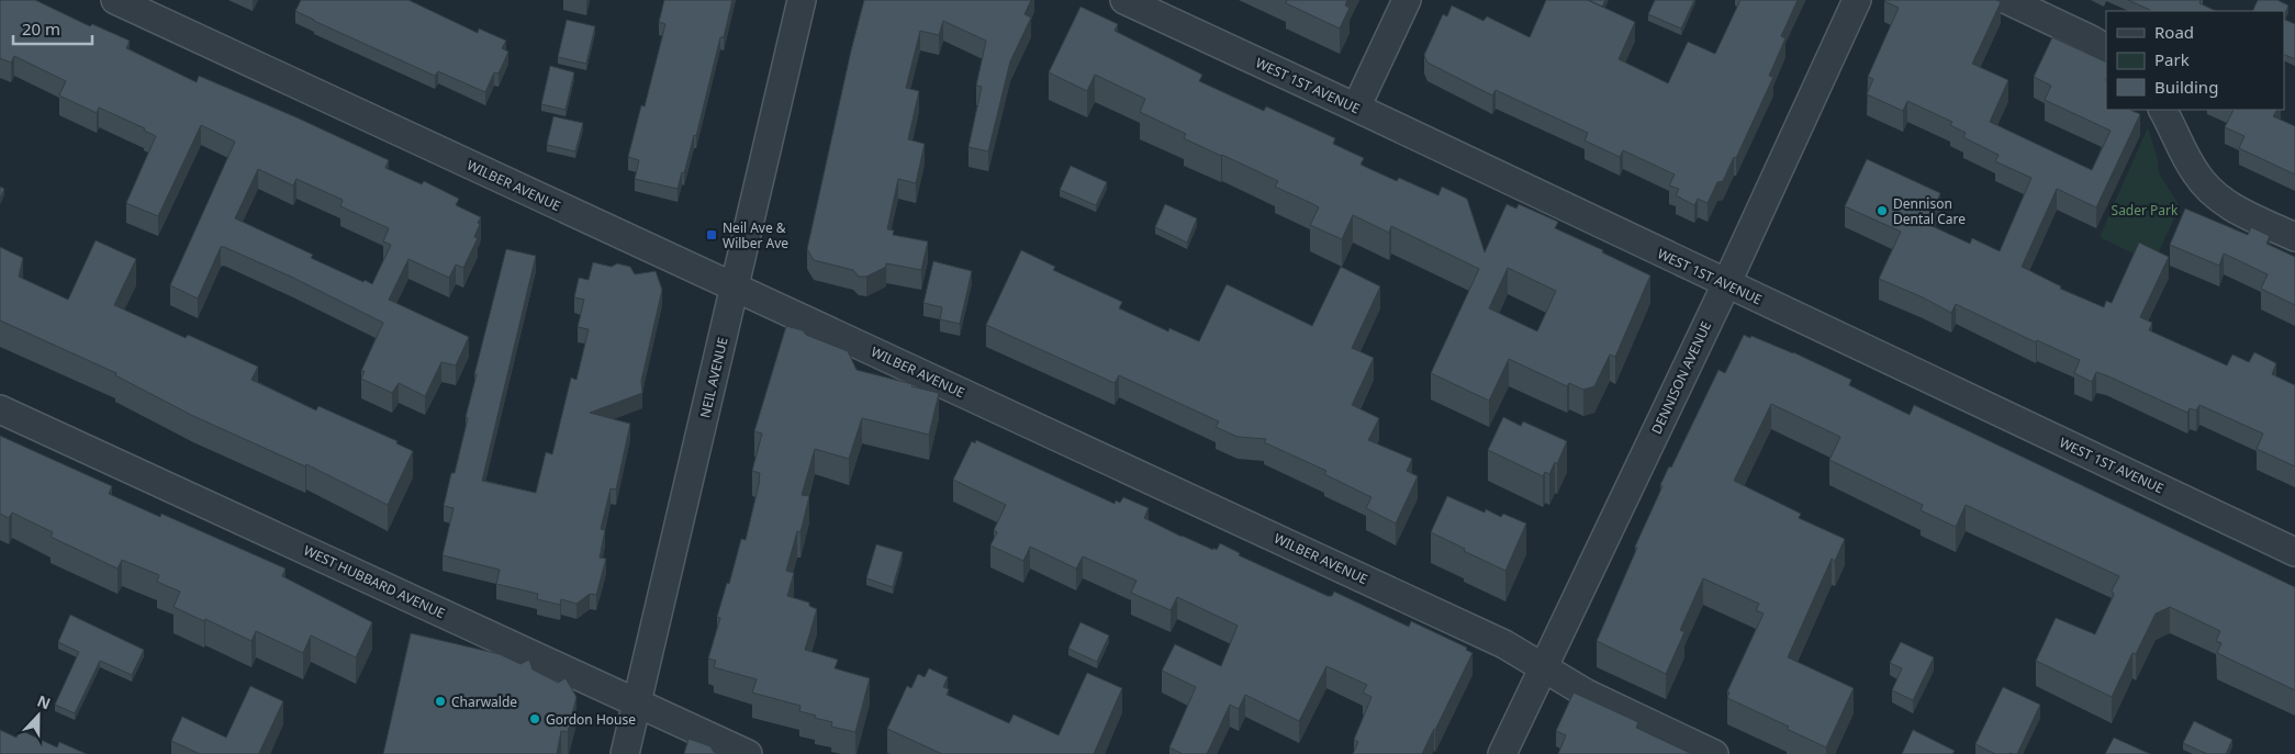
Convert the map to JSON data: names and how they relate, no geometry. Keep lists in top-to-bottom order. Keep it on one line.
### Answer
{"streets":{"street":["WEST 1ST AVENUE","WILBER AVENUE","NEIL AVENUE","DENNISON AVENUE","WEST HUBBARD AVENUE"]},"crossings":[["WEST 1ST AVENUE","DENNISON AVENUE"],["WILBER AVENUE","NEIL AVENUE"],["WILBER AVENUE","DENNISON AVENUE"],["NEIL AVENUE","WEST HUBBARD AVENUE"]],"parks":["Sader Park"],"places":{"other":["Dennison Dental Care","Charwalde","Gordon House"],"transit":["Neil Ave & Wilber Ave"]},"legend":["Road","Park","Building"],"scale_bar":"20 m","north":"top"}
